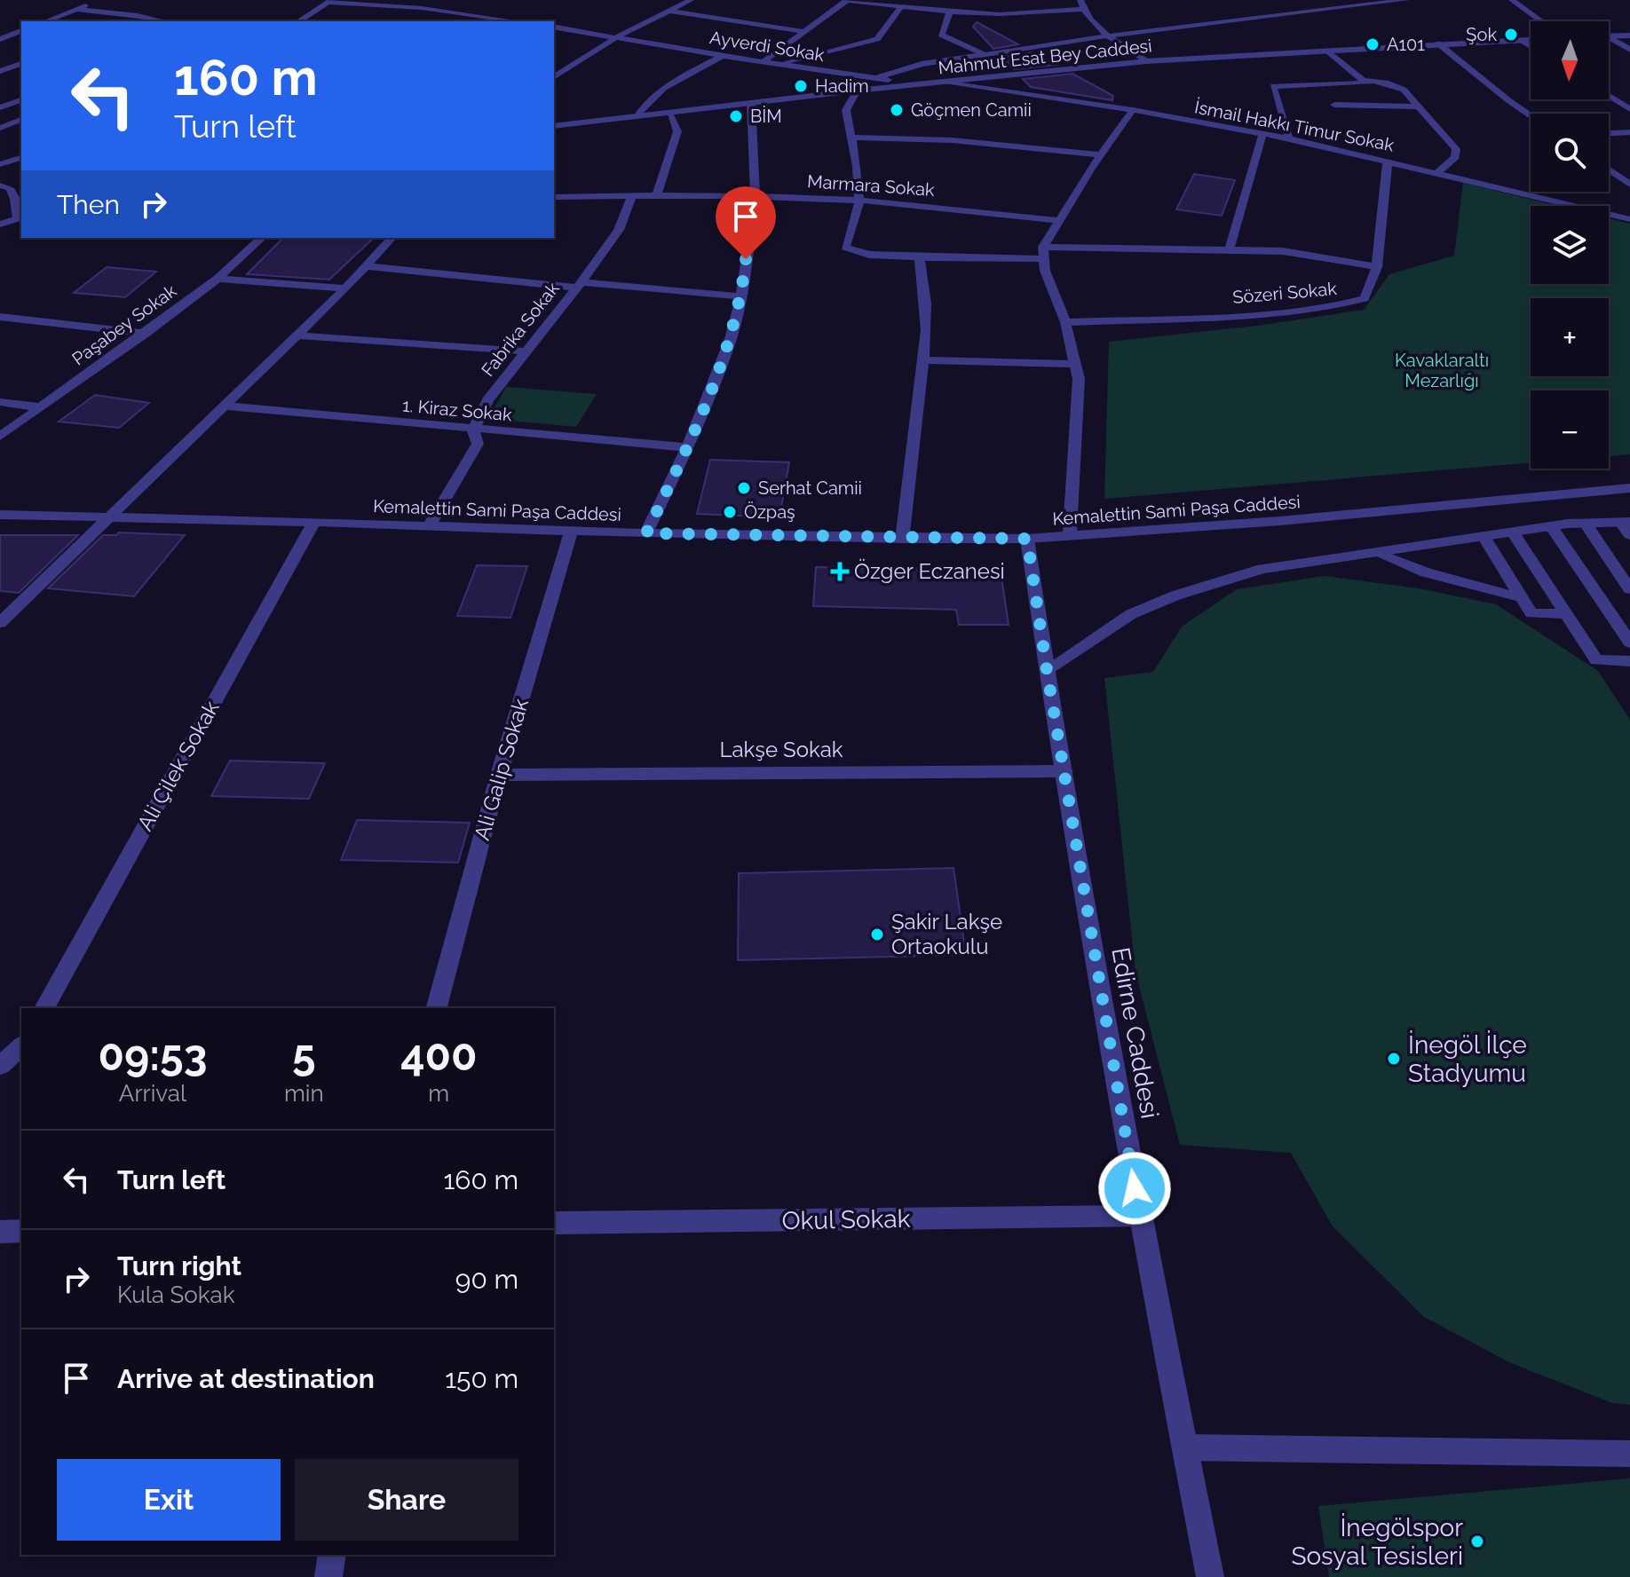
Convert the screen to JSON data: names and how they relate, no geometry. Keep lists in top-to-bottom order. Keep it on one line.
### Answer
{"streets":{"street":["Ayverdi Sokak","Mahmut Esat Bey Caddesi","İsmail Hakkı Timur Sokak","Marmara Sokak","Sözeri Sokak","Paşabey Sokak","Fabrika Sokak","1. Kiraz Sokak","Kemalettin Sami Paşa Caddesi","Lakşe Sokak","Ali Çilek Sokak","Ali Galip Sokak","Edirne Caddesi","Okul Sokak"]},"crossings":[["Ayverdi Sokak","Mahmut Esat Bey Caddesi"],["Mahmut Esat Bey Caddesi","İsmail Hakkı Timur Sokak"],["İsmail Hakkı Timur Sokak","Sözeri Sokak"],["Marmara Sokak","Fabrika Sokak"],["Fabrika Sokak","1. Kiraz Sokak"],["Fabrika Sokak","Kemalettin Sami Paşa Caddesi"],["Kemalettin Sami Paşa Caddesi","Ali Çilek Sokak"],["Kemalettin Sami Paşa Caddesi","Ali Galip Sokak"],["Kemalettin Sami Paşa Caddesi","Edirne Caddesi"],["Lakşe Sokak","Ali Galip Sokak"],["Lakşe Sokak","Edirne Caddesi"],["Edirne Caddesi","Okul Sokak"]],"parks":["Kavaklaraltı Mezarlığı"],"places":{"other":["Şok","A101","Hadim","Göçmen Camii","BİM","Serhat Camii","Özpaş","Şakir Lakşe Ortaokulu","İnegöl İlçe Stadyumu","İnegölspor Sosyal Tesisleri"],"health":["Özger Eczanesi"]},"north":"bottom","page":{"map_buttons":["+","−"],"turn":["160 m","Turn left"],"then":"Then","eta":["09:53","Arrival","5","min","400","m"],"list":[{"name":"Turn left","value":"160 m"},{"name":"Turn right","note":"Kula Sokak","value":"90 m"},{"name":"Arrive at destination","value":"150 m"}],"buttons":["Exit","Share"]}}
